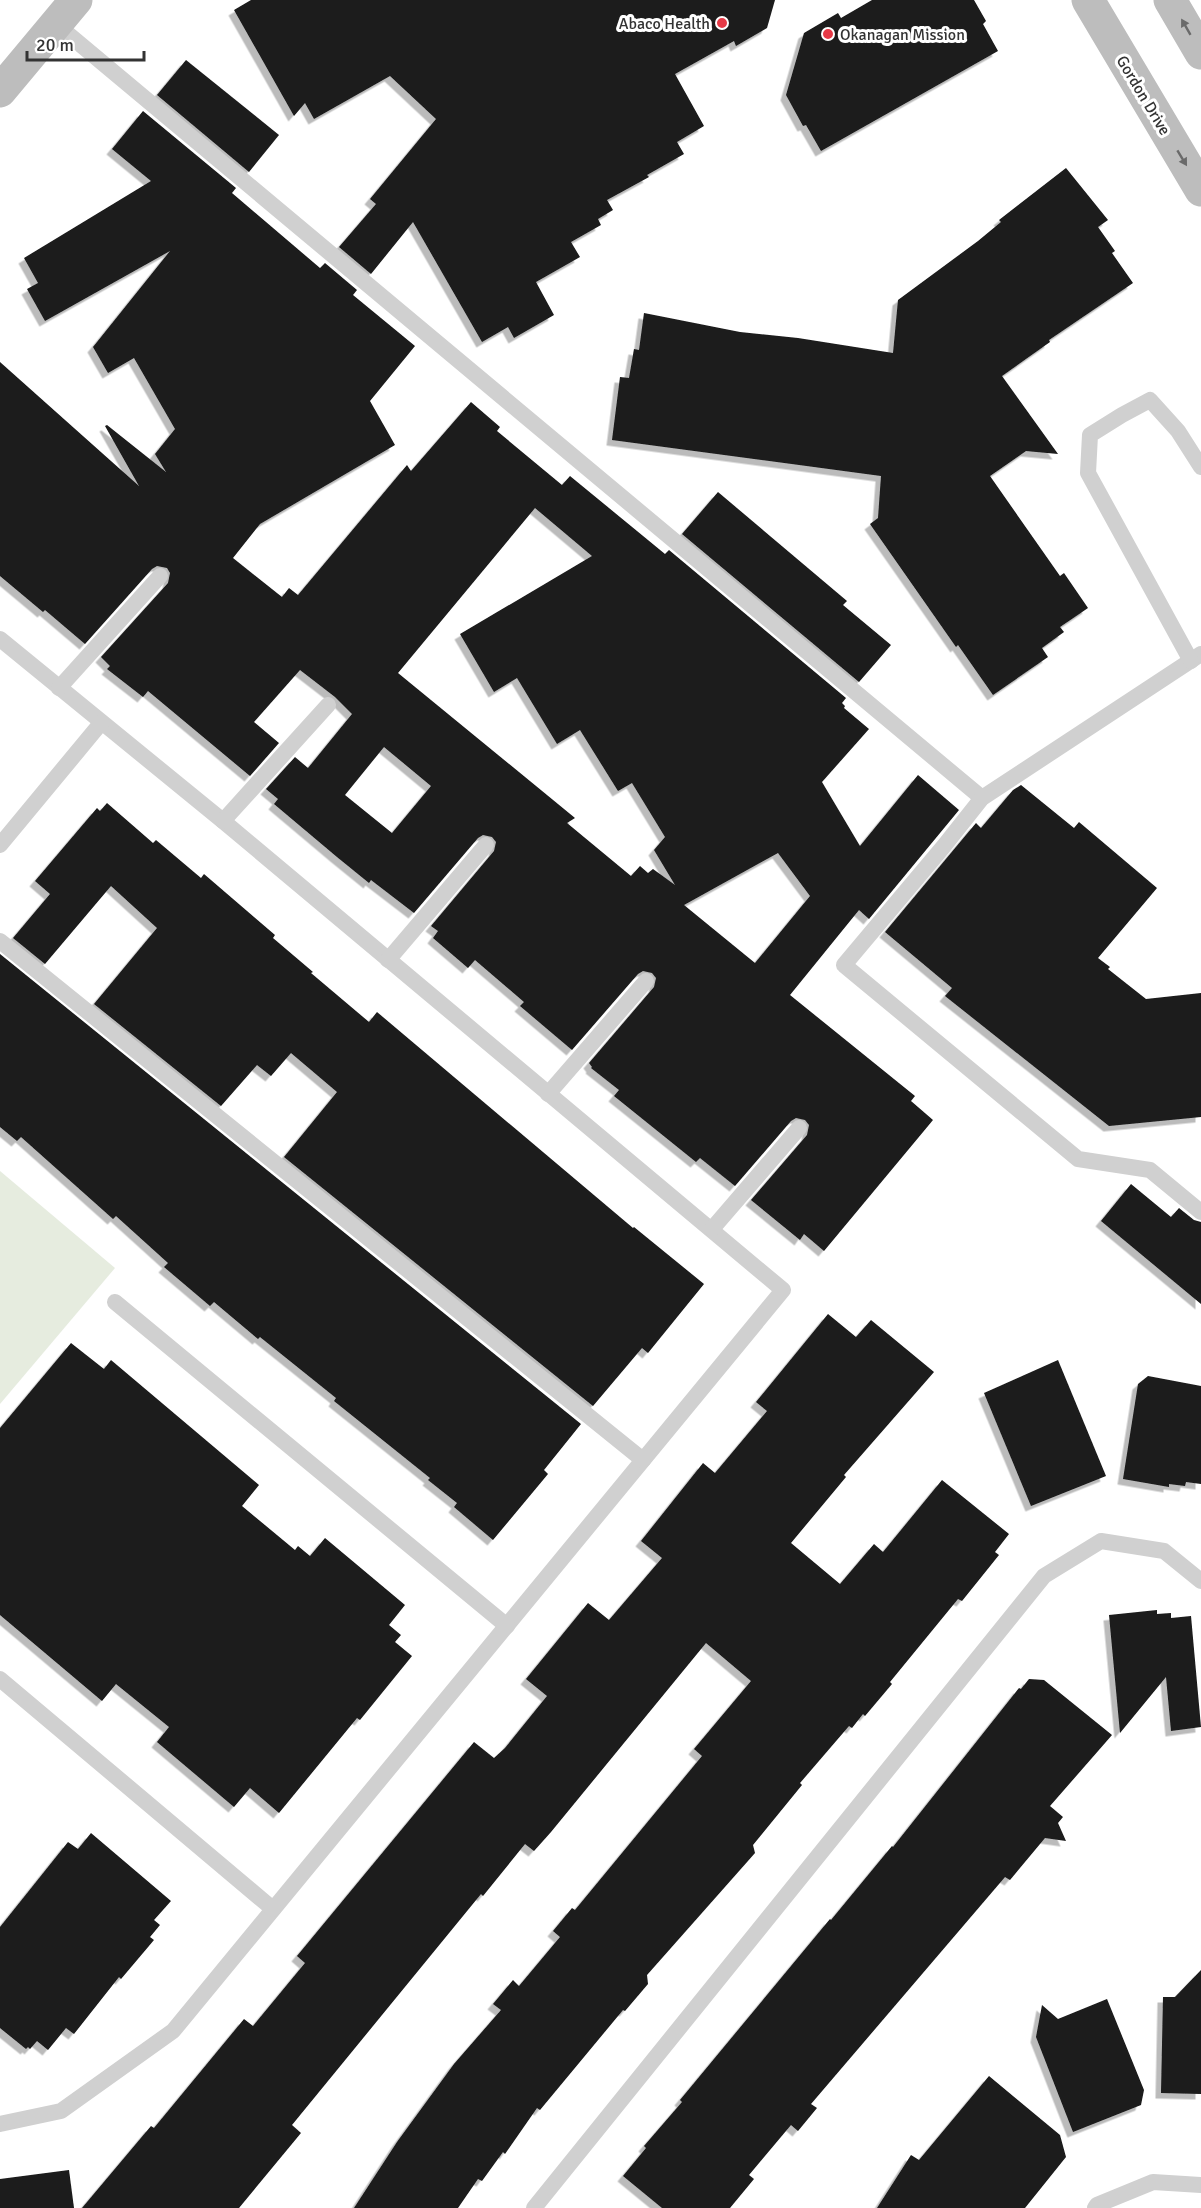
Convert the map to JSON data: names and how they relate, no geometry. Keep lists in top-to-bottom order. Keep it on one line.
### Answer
{"streets":{"main road":["Gordon Drive"]},"one_way":["Gordon Drive"],"places":["Abaco Health","Okanagan Mission"],"scale_bar":"20 m"}
